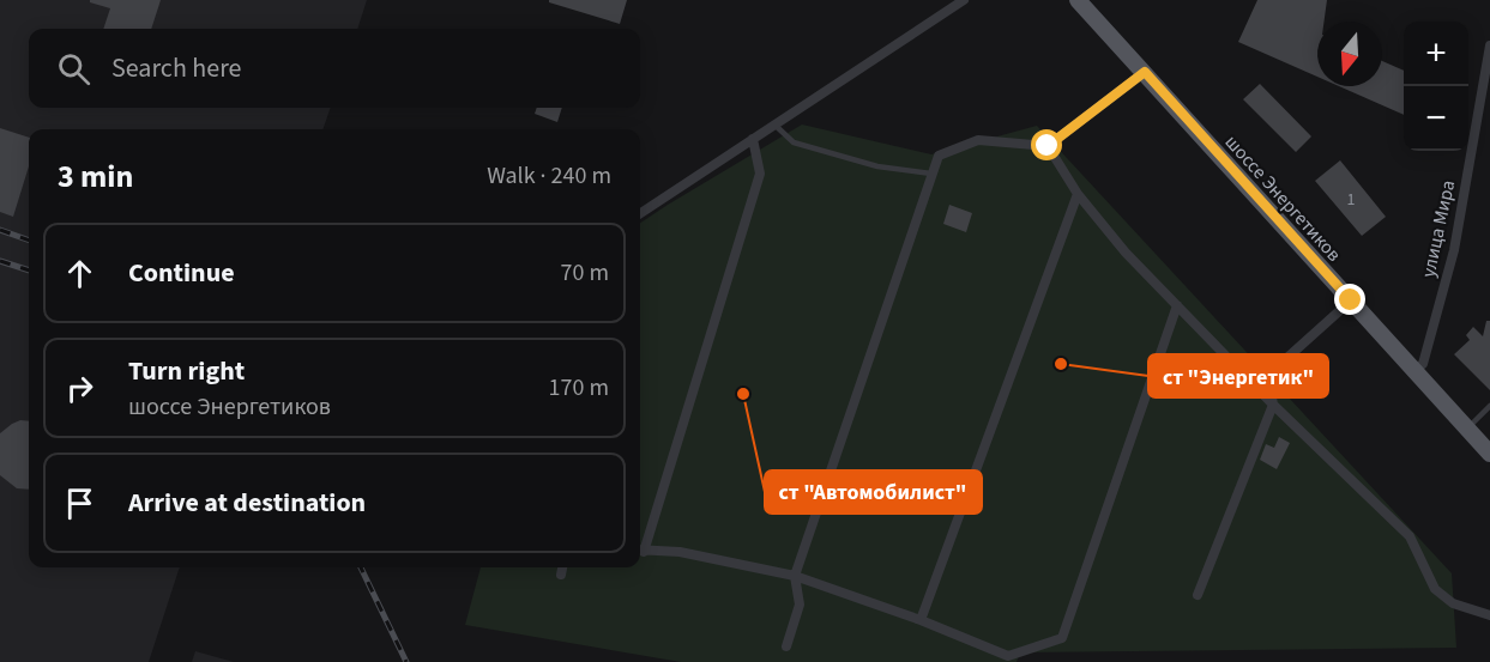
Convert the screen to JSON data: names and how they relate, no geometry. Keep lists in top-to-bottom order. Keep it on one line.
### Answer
{"streets":{"main road":["шоссе Энергетиков"],"street":["улица Мира"]},"crossings":[["шоссе Энергетиков","улица Мира"]],"places":["ст \"Энергетик\"","ст \"Автомобилист\""],"house_numbers":["1"],"north":"bottom","page":{"map_buttons":["+","−"],"search":"Search here","heading":["3 min","Walk · 240 m"],"list":[["Continue","70 m"],["Turn right","шоссе Энергетиков","170 m"],"Arrive at destination"]}}
